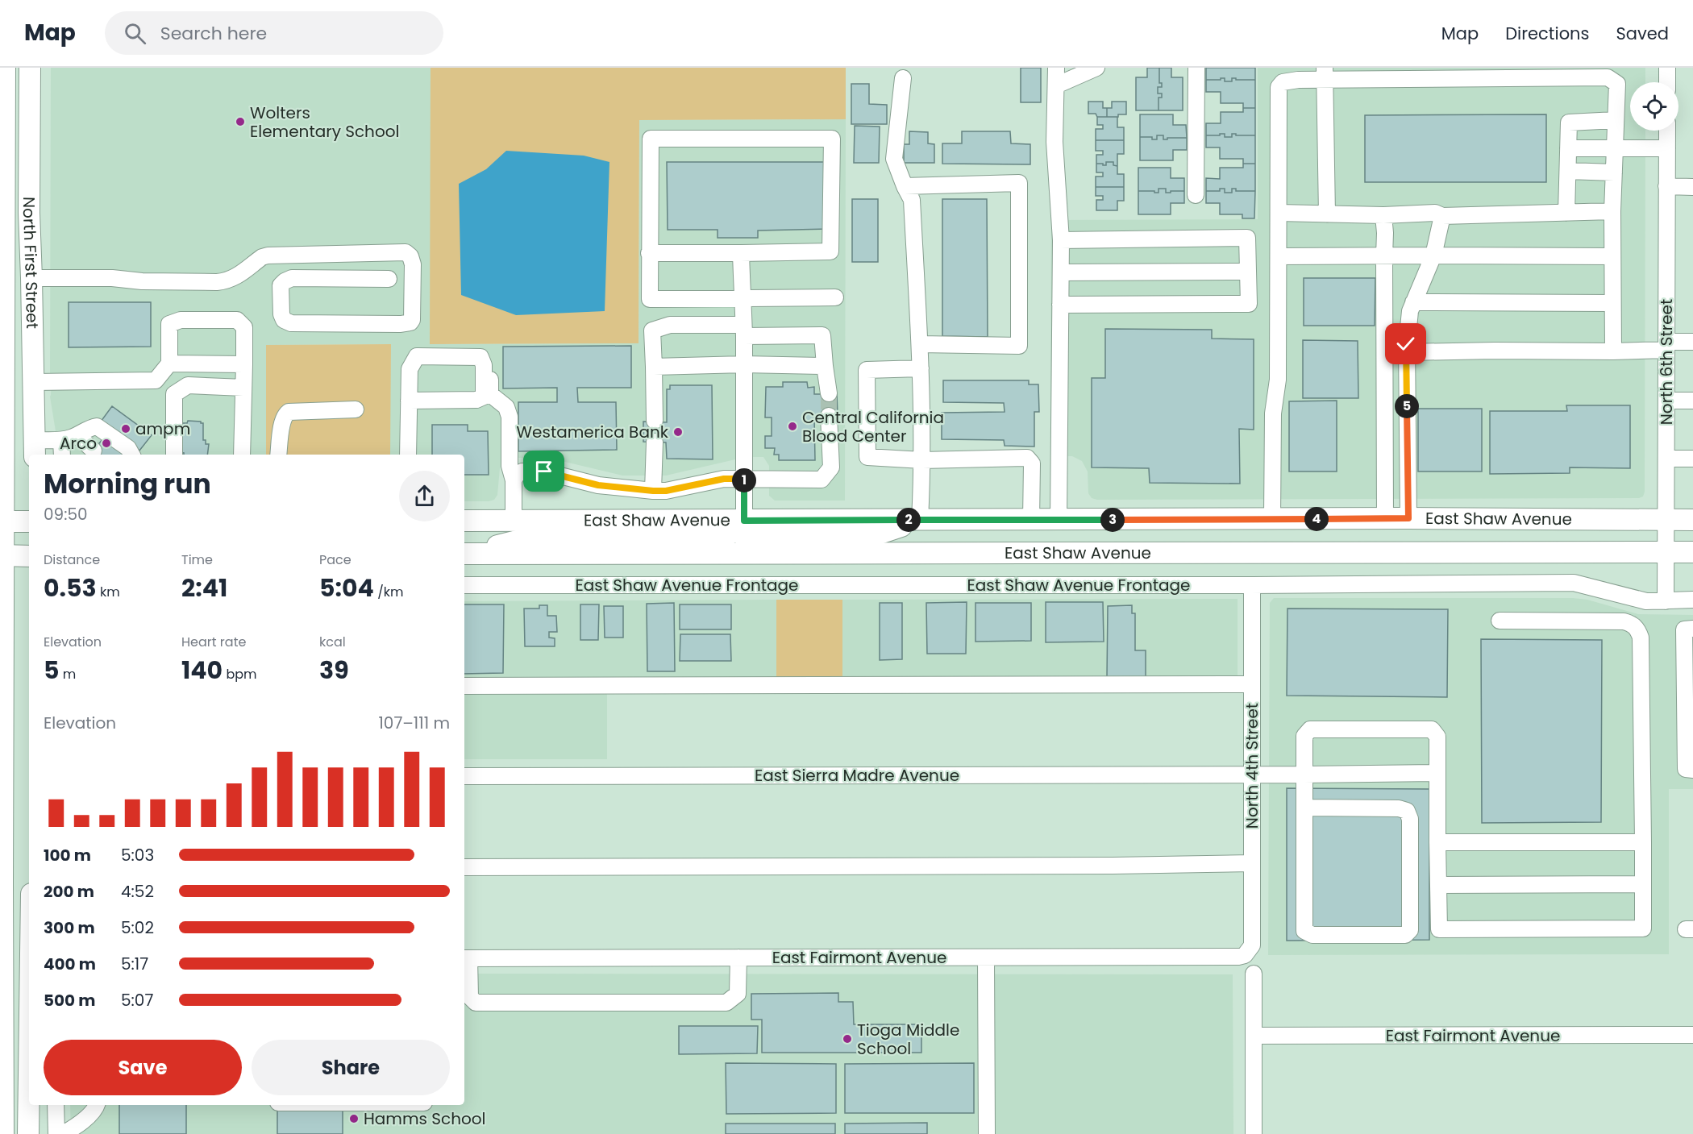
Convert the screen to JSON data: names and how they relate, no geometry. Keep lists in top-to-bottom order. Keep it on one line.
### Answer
{"streets":{"main road":["North First Street","East Shaw Avenue"],"street":["North 6th Street","East Shaw Avenue Frontage","North 4th Street","East Sierra Madre Avenue","East Fairmont Avenue"]},"crossings":[["North 6th Street","East Shaw Avenue"],["North 6th Street","East Shaw Avenue Frontage"],["East Shaw Avenue Frontage","North 4th Street"],["North 4th Street","East Sierra Madre Avenue"],["North 4th Street","East Fairmont Avenue"]],"places":["Wolters Elementary School","Central California Blood Center","ampm","Westamerica Bank","Arco","Tioga Middle School","Hamms School"],"page":{"header":"Map","search":"Search here","nav":["Map","Directions","Saved"],"pins":["5","1","4","2","3"],"heading":["Morning run","09:50"],"stats":[["Distance","0.53 km"],["Time","2:41"],["Pace","5:04 /km"],["Elevation","5 m"],["Heart rate","140 bpm"],["kcal","39"]],"chart":["Elevation","107–111 m"],"list":[{"name":"100 m","note":"5:03"},{"name":"200 m","note":"4:52"},{"name":"300 m","note":"5:02"},{"name":"400 m","note":"5:17"},{"name":"500 m","note":"5:07"}],"buttons":["Save","Share"]}}
